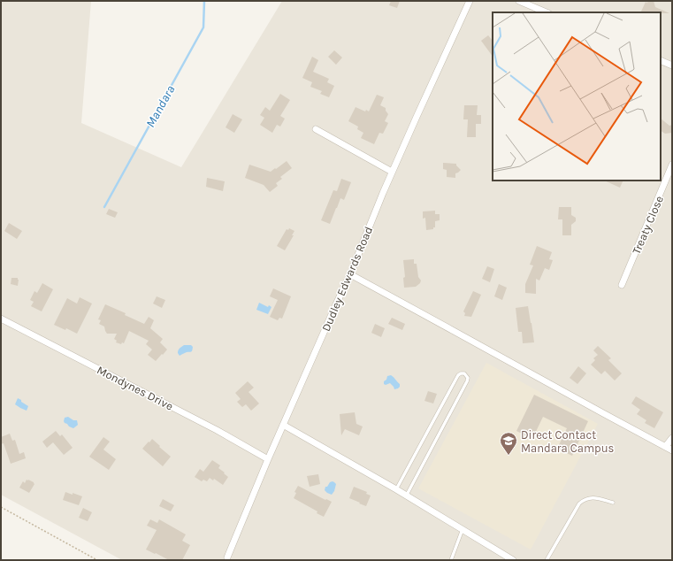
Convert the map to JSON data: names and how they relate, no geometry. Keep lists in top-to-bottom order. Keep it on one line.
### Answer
{"streets":{"street":["Treaty Close","Dudley Edwards Road","Mondynes Drive"]},"crossings":[["Dudley Edwards Road","Mondynes Drive"]],"water":["Mandara"],"places":{"school or university":["Direct Contact Mandara Campus"]}}
